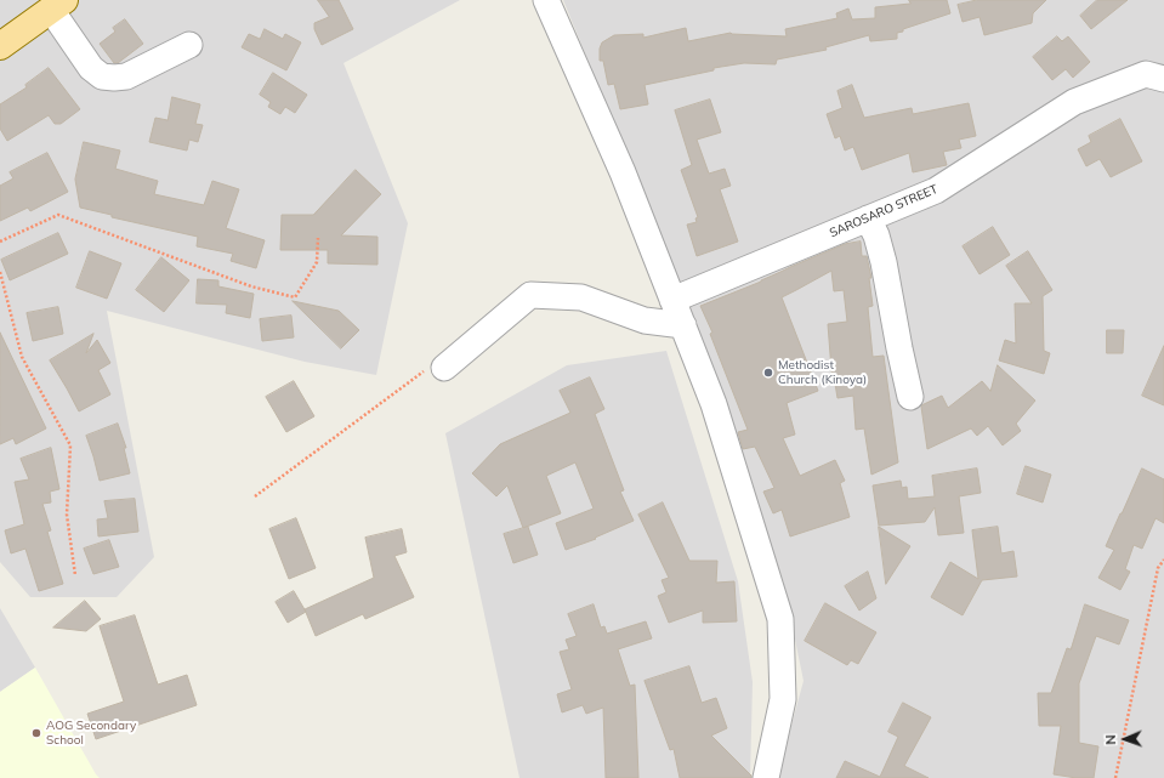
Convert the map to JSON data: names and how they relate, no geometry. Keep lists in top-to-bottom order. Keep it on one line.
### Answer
{"streets":{"street":["SAROSARO STREET"]},"places":["Methodist Church (Kinoya)","AOG Secondary School"],"north":"left"}
